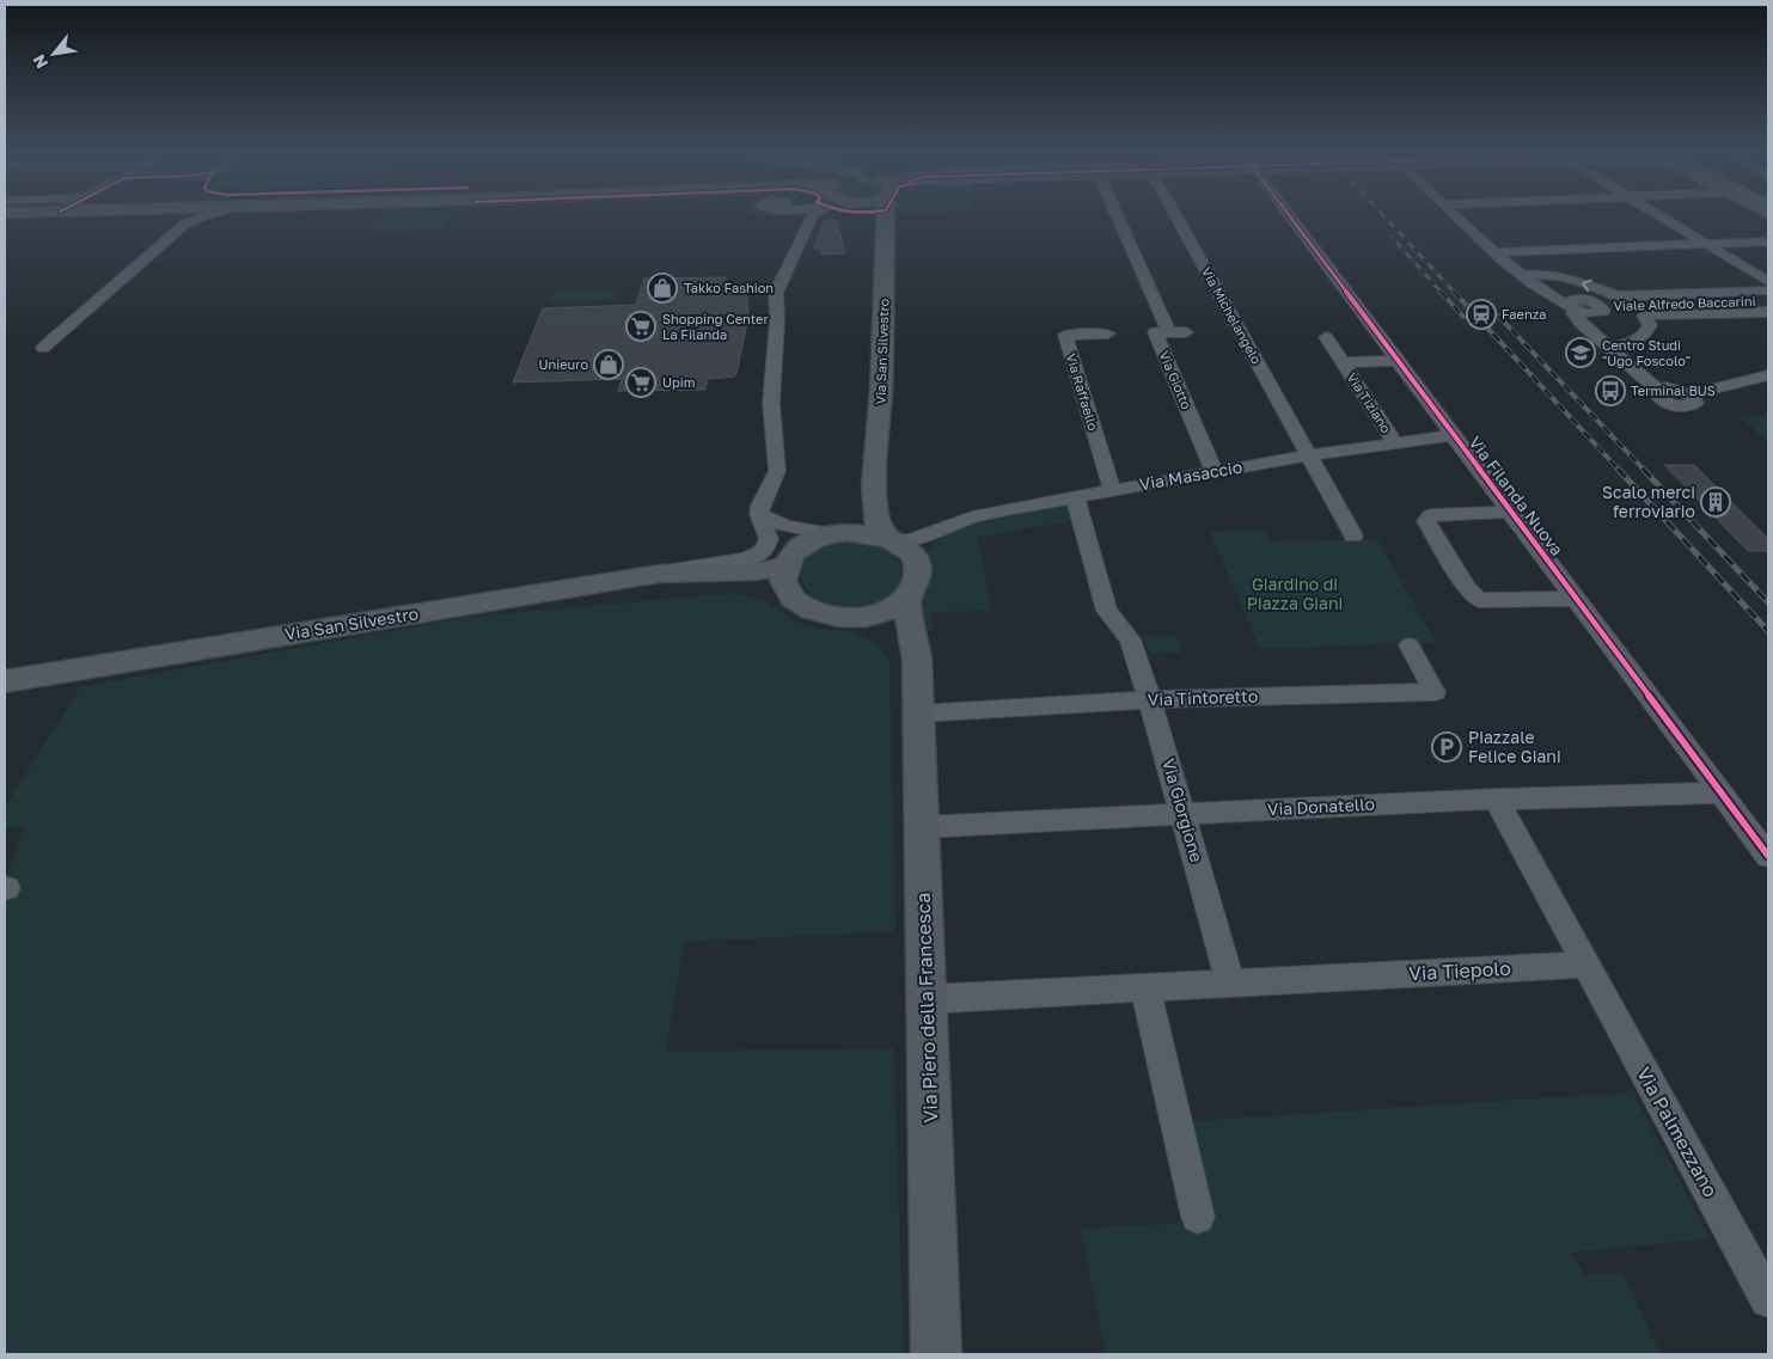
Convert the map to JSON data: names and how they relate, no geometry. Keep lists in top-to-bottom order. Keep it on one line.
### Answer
{"streets":{"main road":["Via San Silvestro","Via Piero della Francesca"],"street":["Viale Alfredo Baccarini","Via Michelangelo","Via Giotto","Via Raffaello","Via Tiziano","Via Masaccio","Via Filanda Nuova","Via Tintoretto","Via Donatello","Via Giorgione","Via Tiepolo","Via Palmezzano"]},"crossings":[["Via Michelangelo","Via Masaccio"],["Via San Silvestro","Via Masaccio"],["Via San Silvestro","Via Piero della Francesca"],["Via Giotto","Via Masaccio"],["Via Raffaello","Via Masaccio"],["Via Tiziano","Via Masaccio"],["Via Tiziano","Via Filanda Nuova"],["Via Masaccio","Via Filanda Nuova"],["Via Masaccio","Via Giorgione"],["Via Masaccio","Via Piero della Francesca"],["Via Filanda Nuova","Via Donatello"],["Via Tintoretto","Via Giorgione"],["Via Tintoretto","Via Piero della Francesca"],["Via Donatello","Via Giorgione"],["Via Donatello","Via Piero della Francesca"],["Via Giorgione","Via Tiepolo"],["Via Tiepolo","Via Piero della Francesca"],["Via Tiepolo","Via Palmezzano"]],"parks":["Giardino di Piazza Giani"],"places":{"shop":["Takko Fashion","Unieuro"],"station":["Faenza"],"supermarket":["Shopping Center La Filanda","Upim"],"school or university":["Centro Studi \"Ugo Foscolo\""],"bus stop":["Terminal BUS"],"building":["Scalo merci ferroviario"],"parking":["Piazzale Felice Giani"]},"north":"bottom left"}
